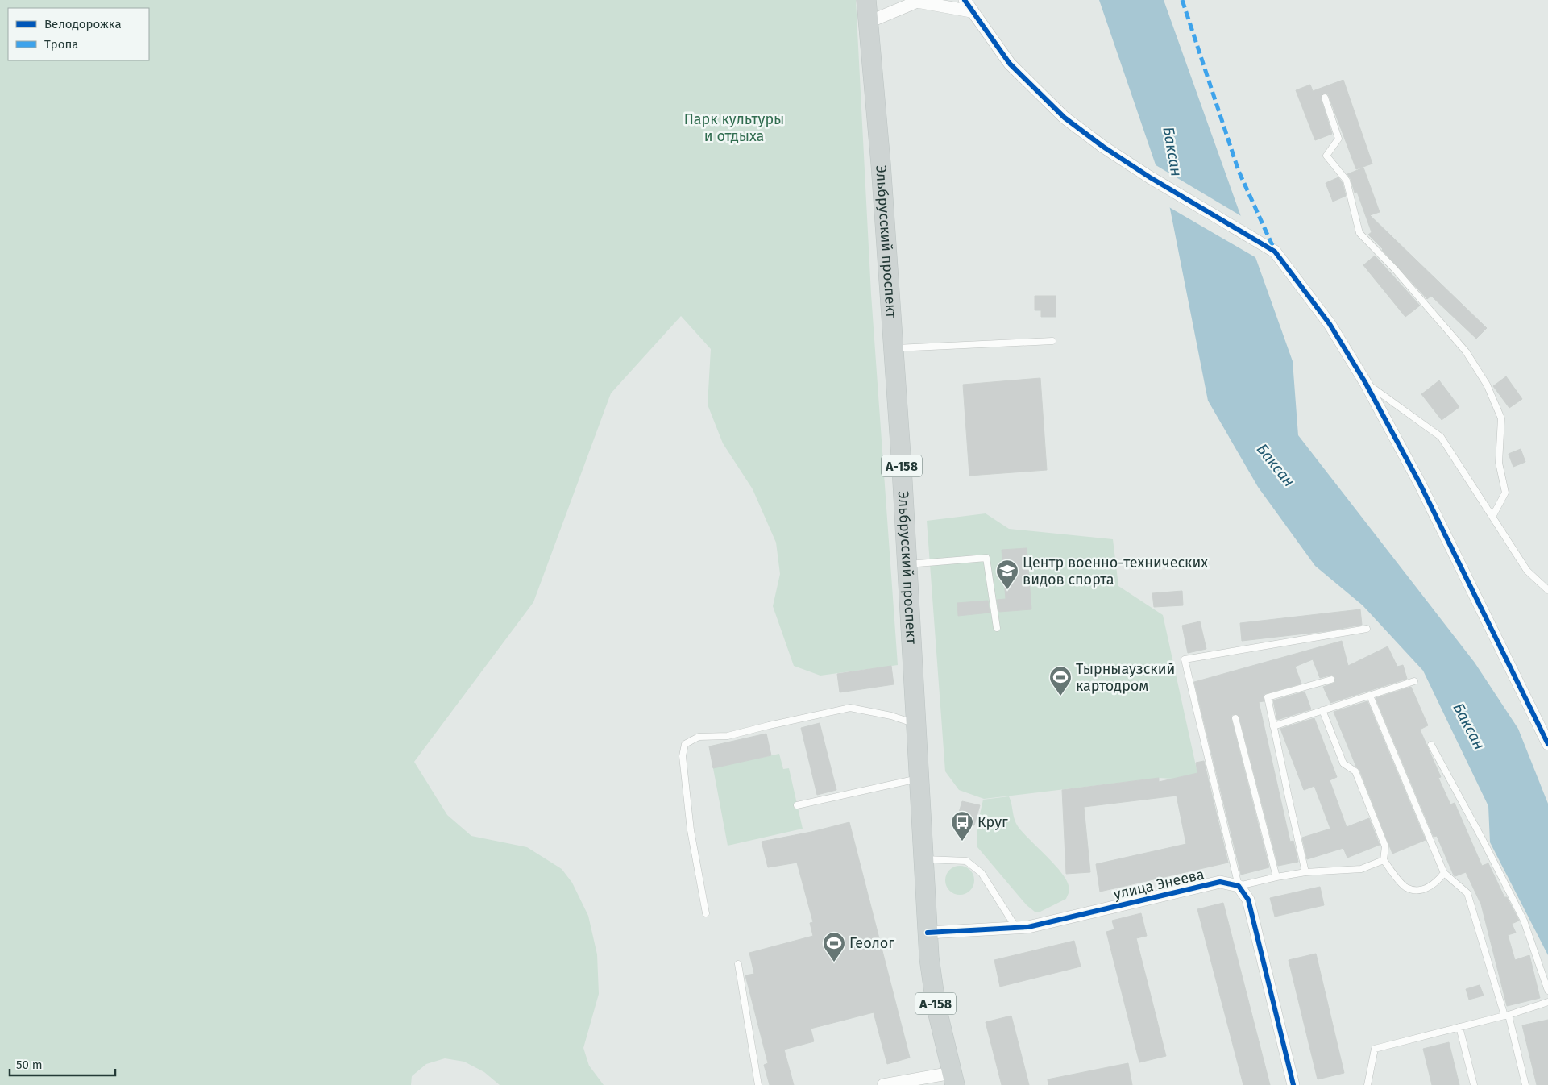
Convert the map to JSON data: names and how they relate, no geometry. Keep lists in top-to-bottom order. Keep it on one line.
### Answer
{"streets":{"main road":["Эльбрусский проспект","А-158"],"street":["улица Энеева"]},"crossings":[["Эльбрусский проспект","улица Энеева"]],"water":["Баксан"],"parks":["Парк культуры и отдыха"],"places":{"school or university":["Центр военно-технических видов спорта"],"sports":["Тырныаузский картодром","Геолог"],"bus stop":["Круг"]},"legend":["Велодорожка","Тропа"],"scale_bar":"50 m"}
